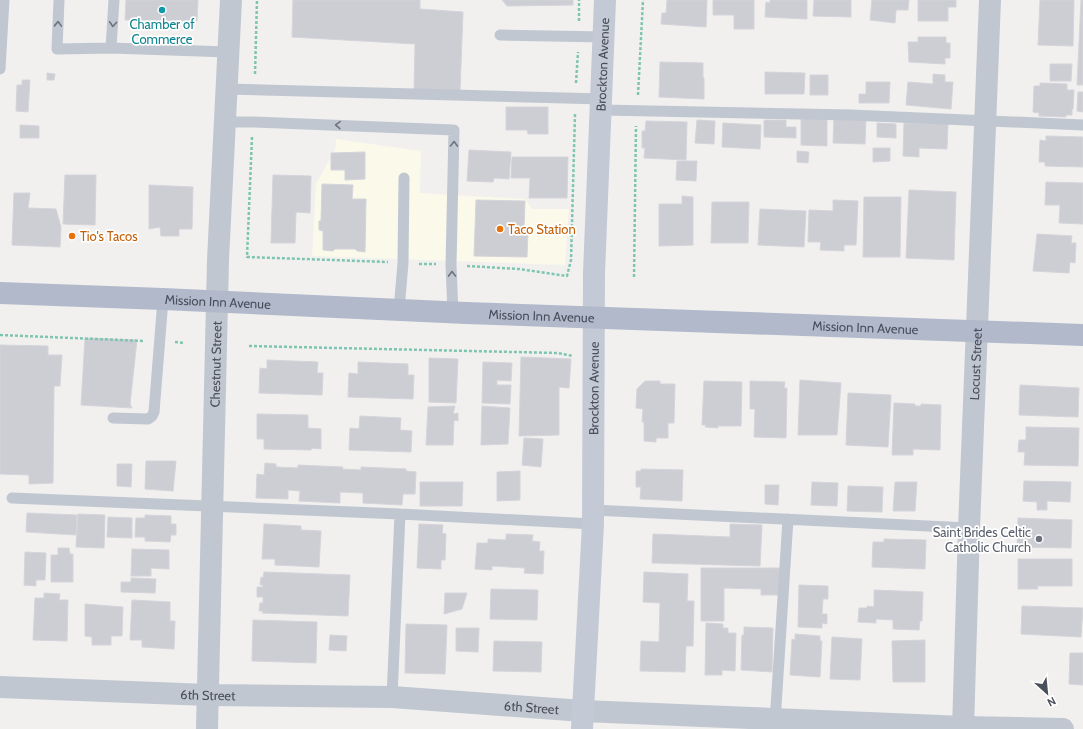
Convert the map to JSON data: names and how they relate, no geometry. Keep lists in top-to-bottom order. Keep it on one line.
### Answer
{"streets":{"main road":["Mission Inn Avenue"],"street":["Brockton Avenue","Chestnut Street","Locust Street","6th Street"]},"crossings":[["Brockton Avenue","Mission Inn Avenue"],["Brockton Avenue","6th Street"],["Mission Inn Avenue","Chestnut Street"],["Mission Inn Avenue","Locust Street"],["Chestnut Street","6th Street"],["Locust Street","6th Street"]],"places":["Chamber of Commerce","Taco Station","Tio's Tacos","Saint Brides Celtic Catholic Church"],"north":"bottom right"}
